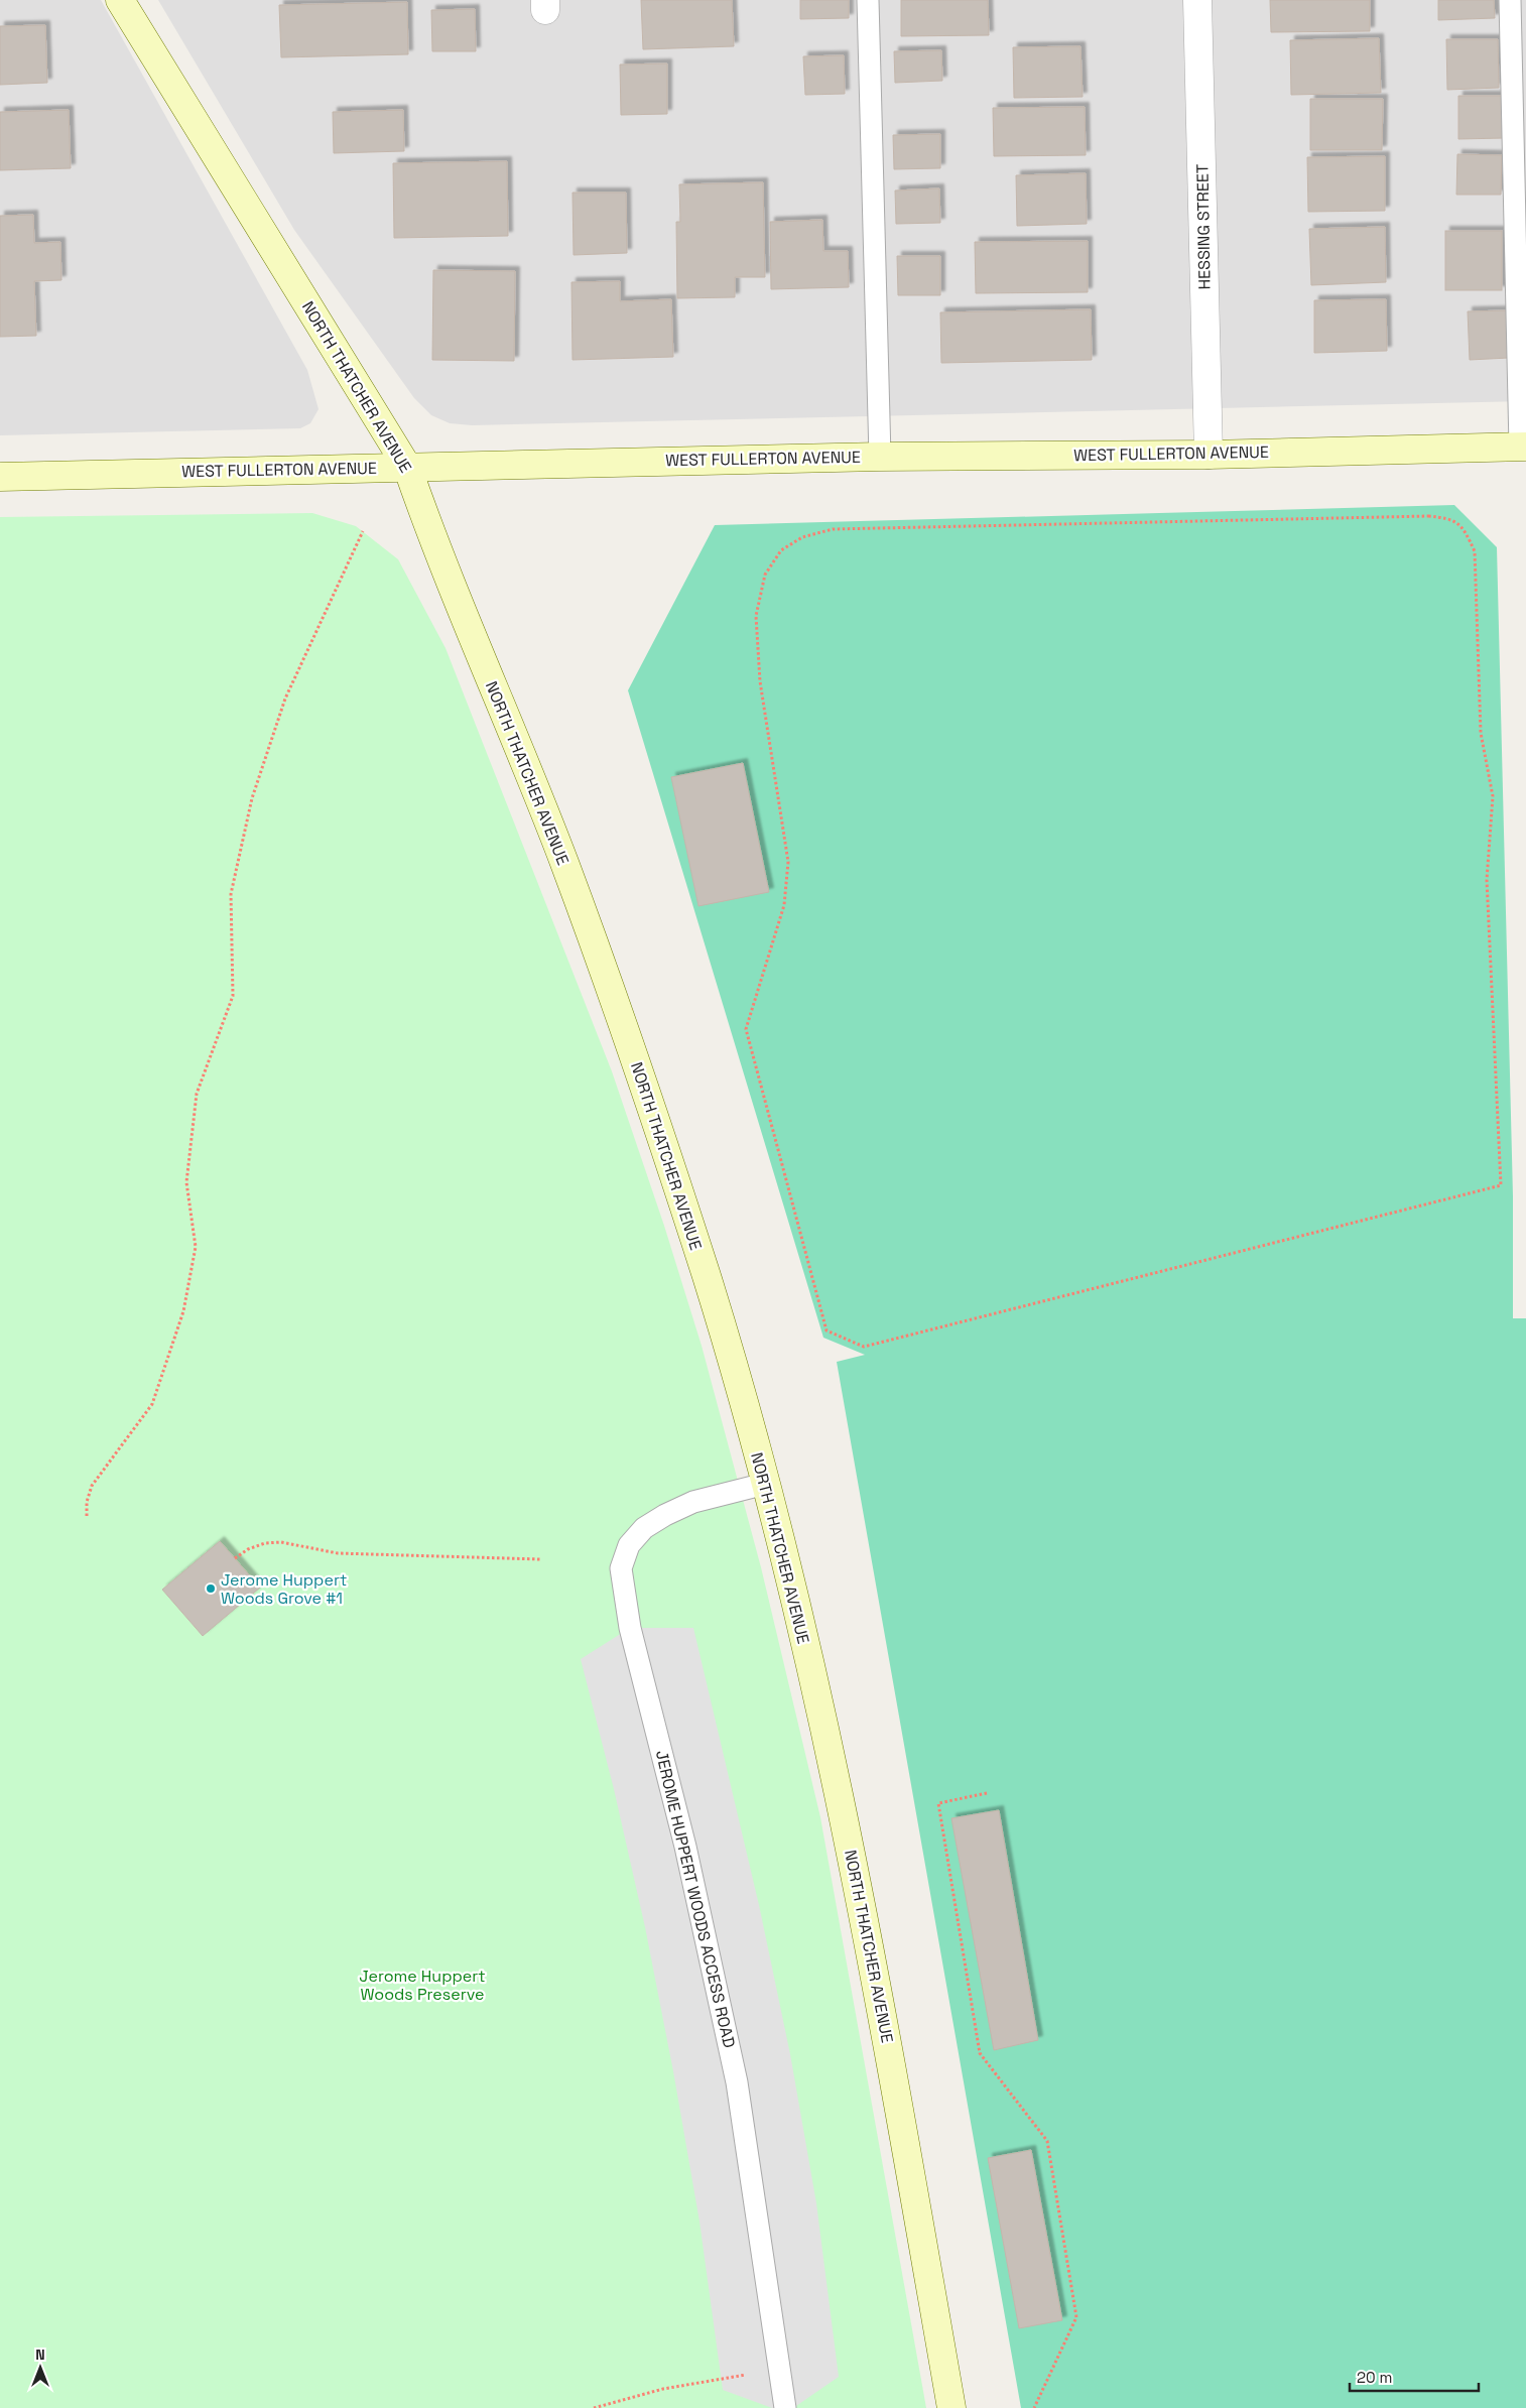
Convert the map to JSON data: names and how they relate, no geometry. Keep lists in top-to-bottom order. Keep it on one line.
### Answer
{"streets":{"street":["HESSING STREET","NORTH THATCHER AVENUE","WEST FULLERTON AVENUE"],"lane":["JEROME HUPPERT WOODS ACCESS ROAD"]},"crossings":[["HESSING STREET","WEST FULLERTON AVENUE"],["NORTH THATCHER AVENUE","WEST FULLERTON AVENUE"],["NORTH THATCHER AVENUE","JEROME HUPPERT WOODS ACCESS ROAD"]],"parks":["Jerome Huppert Woods Preserve"],"places":["Jerome Huppert Woods Grove #1"],"scale_bar":"20 m","north":"top"}
